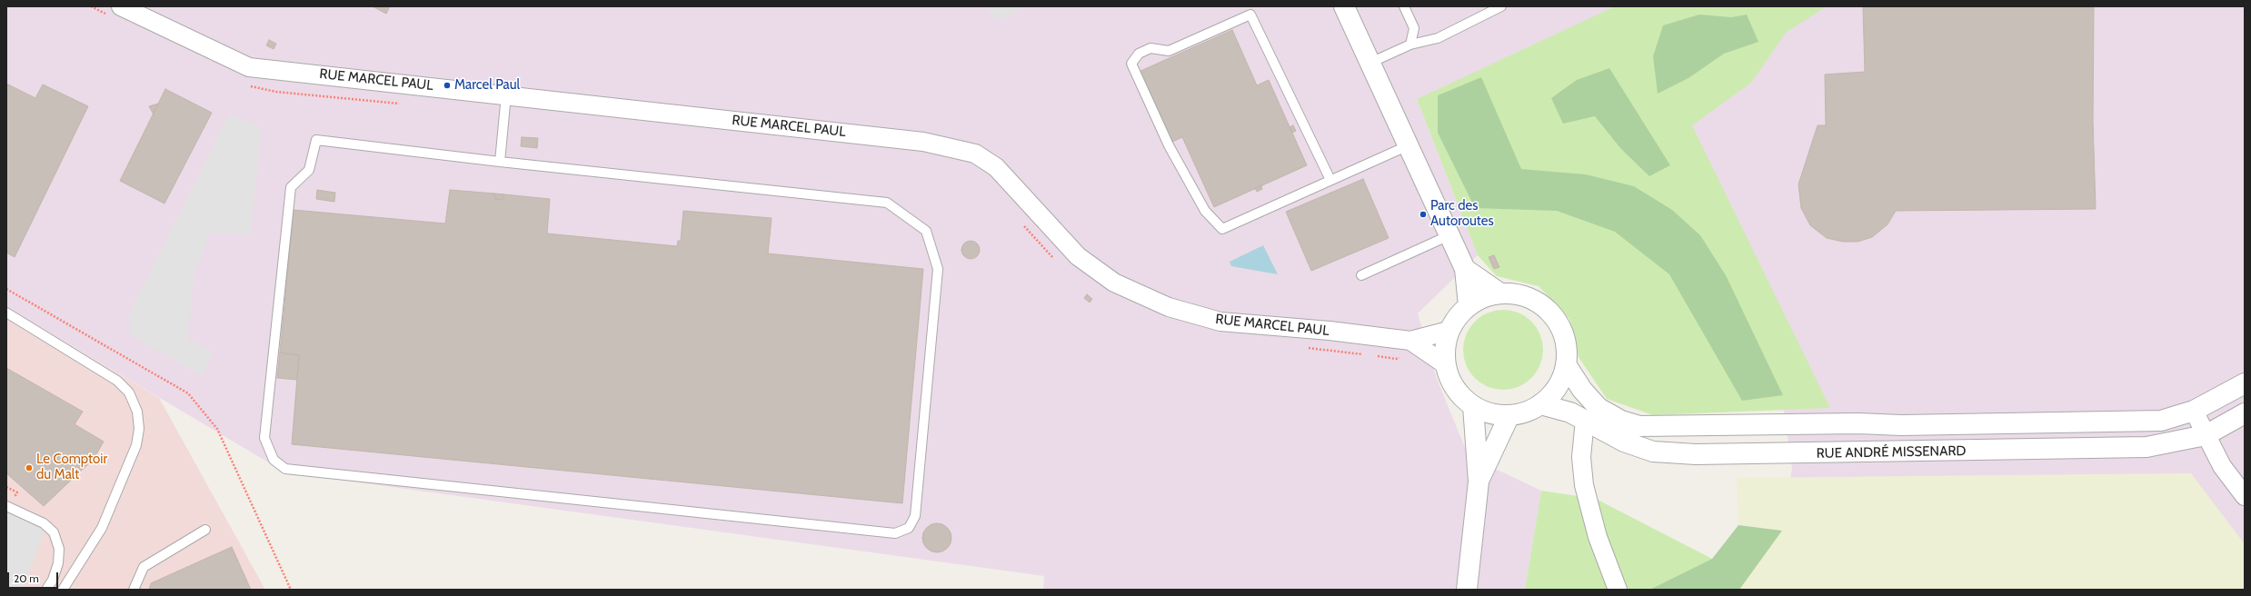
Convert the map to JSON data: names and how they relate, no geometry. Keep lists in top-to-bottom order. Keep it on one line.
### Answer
{"streets":{"street":["RUE MARCEL PAUL","RUE ANDRÉ MISSENARD"]},"crossings":[["RUE MARCEL PAUL","RUE ANDRÉ MISSENARD"]],"places":["Marcel Paul","Parc des Autoroutes","Le Comptoir du Malt"],"scale_bar":"20 m"}
